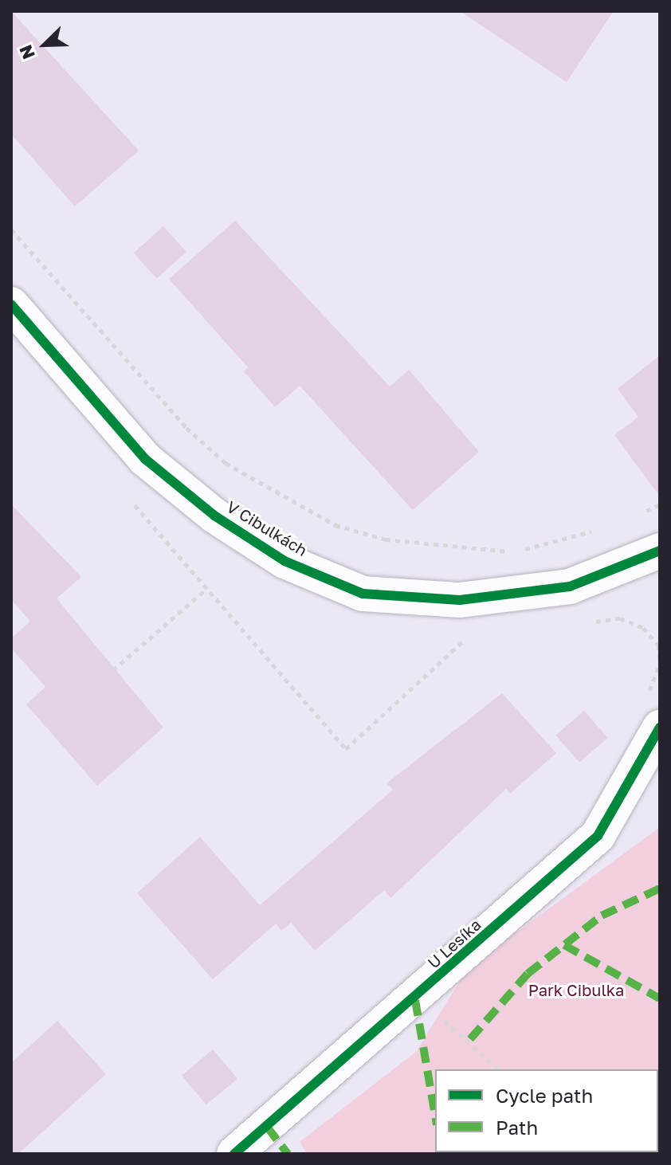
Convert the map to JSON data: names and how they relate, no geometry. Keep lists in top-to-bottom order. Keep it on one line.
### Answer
{"streets":{"street":["V Cibulkách","U Lesíka"]},"parks":["Park Cibulka"],"legend":["Cycle path","Path"],"north":"bottom left"}
